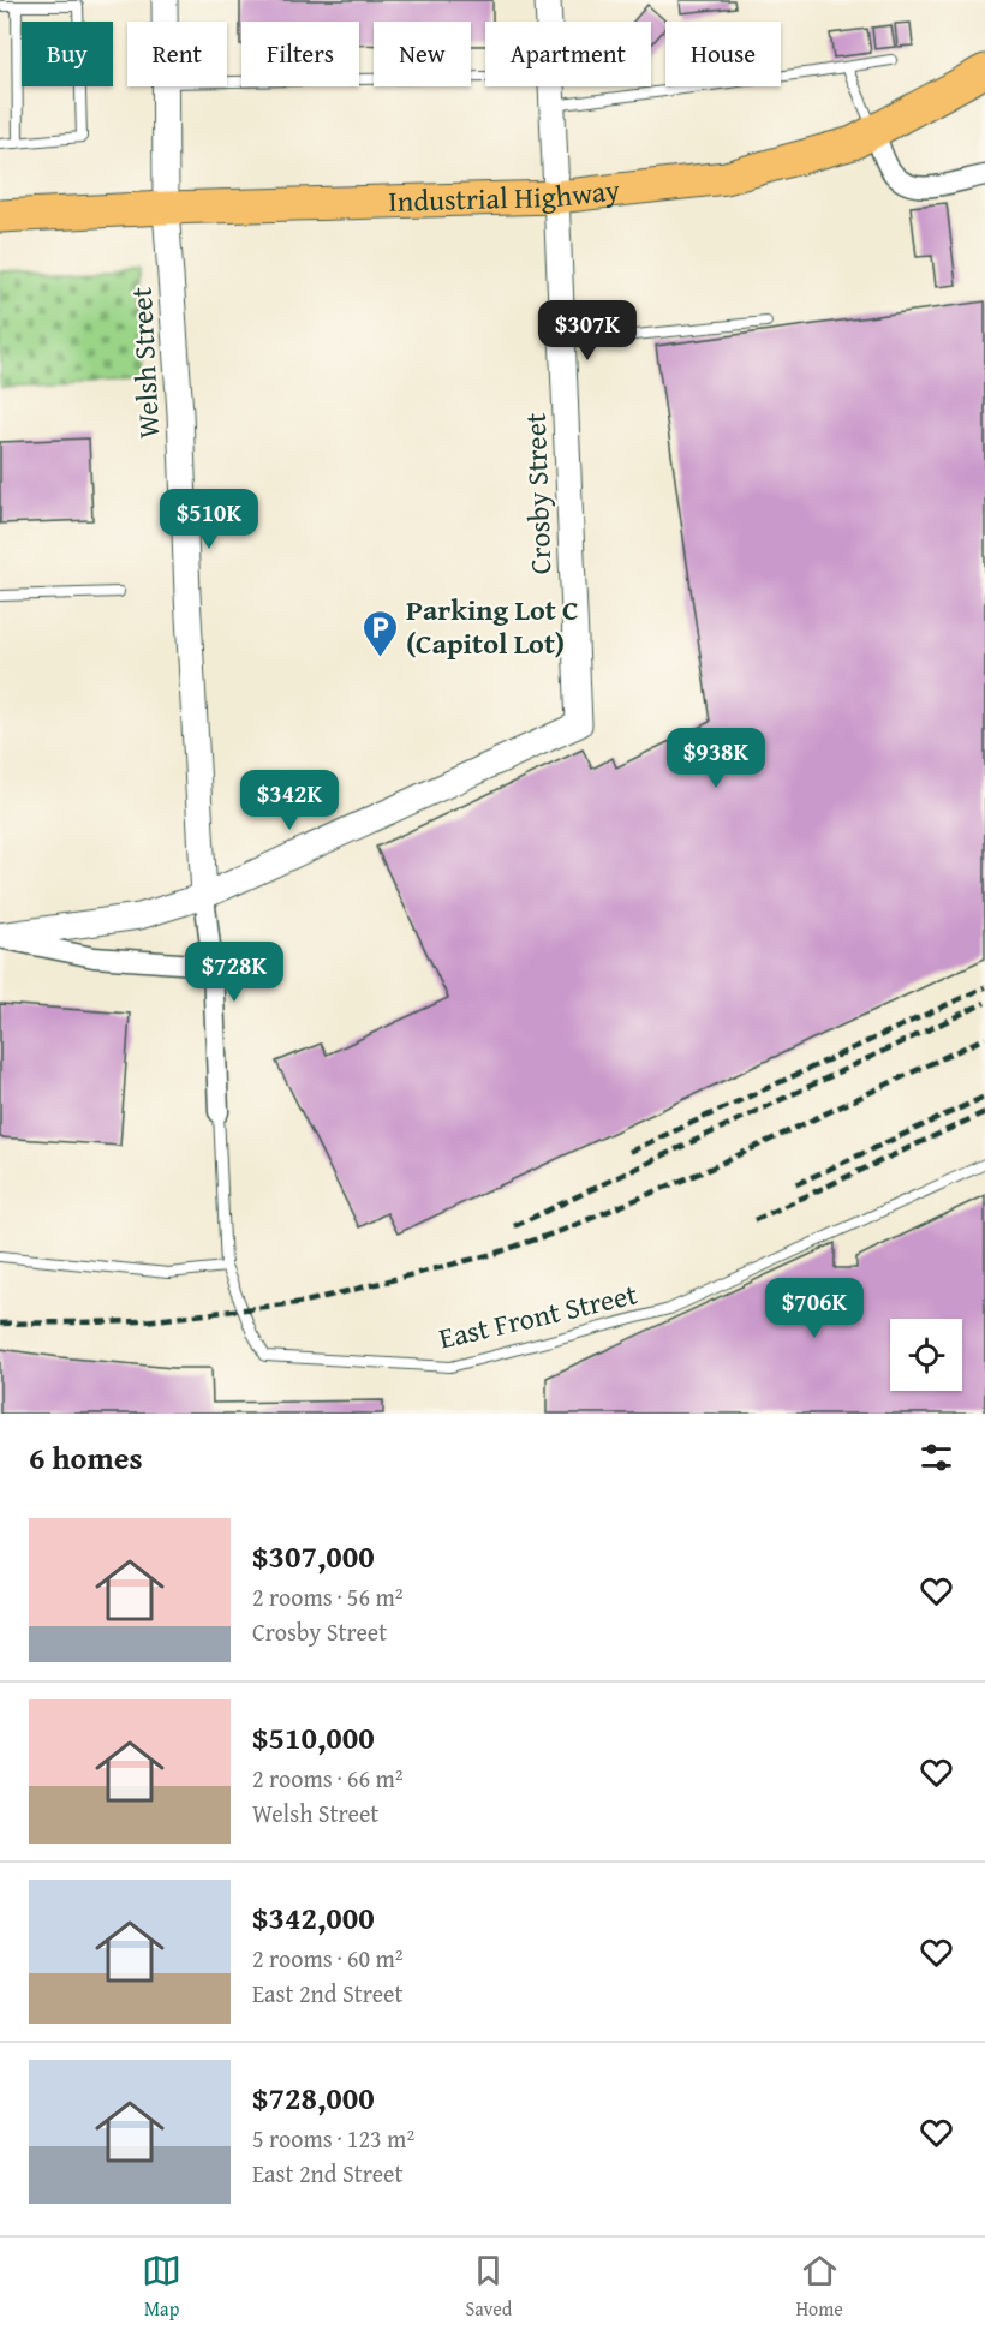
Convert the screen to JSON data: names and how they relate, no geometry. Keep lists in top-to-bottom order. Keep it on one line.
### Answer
{"streets":{"main road":["Industrial Highway"],"street":["Welsh Street","Crosby Street"],"lane":["East Front Street"]},"crossings":[["Industrial Highway","Welsh Street"],["Industrial Highway","Crosby Street"],["Welsh Street","Crosby Street"]],"places":{"parking":["Parking Lot C (Capitol Lot)"]},"page":{"chip":["Buy","Rent","Filters","New","Apartment","House"],"price":["$307K","$510K","$938K","$342K","$728K","$706K"],"heading":"6 homes","list":[{"name":"$307,000","note":"2 rooms · 56 m² · Crosby Street"},{"name":"$510,000","note":"2 rooms · 66 m² · Welsh Street"},{"name":"$342,000","note":"2 rooms · 60 m² · East 2nd Street"},{"name":"$728,000","note":"5 rooms · 123 m² · East 2nd Street"}],"tabs":["Map","Saved","Home"]}}
